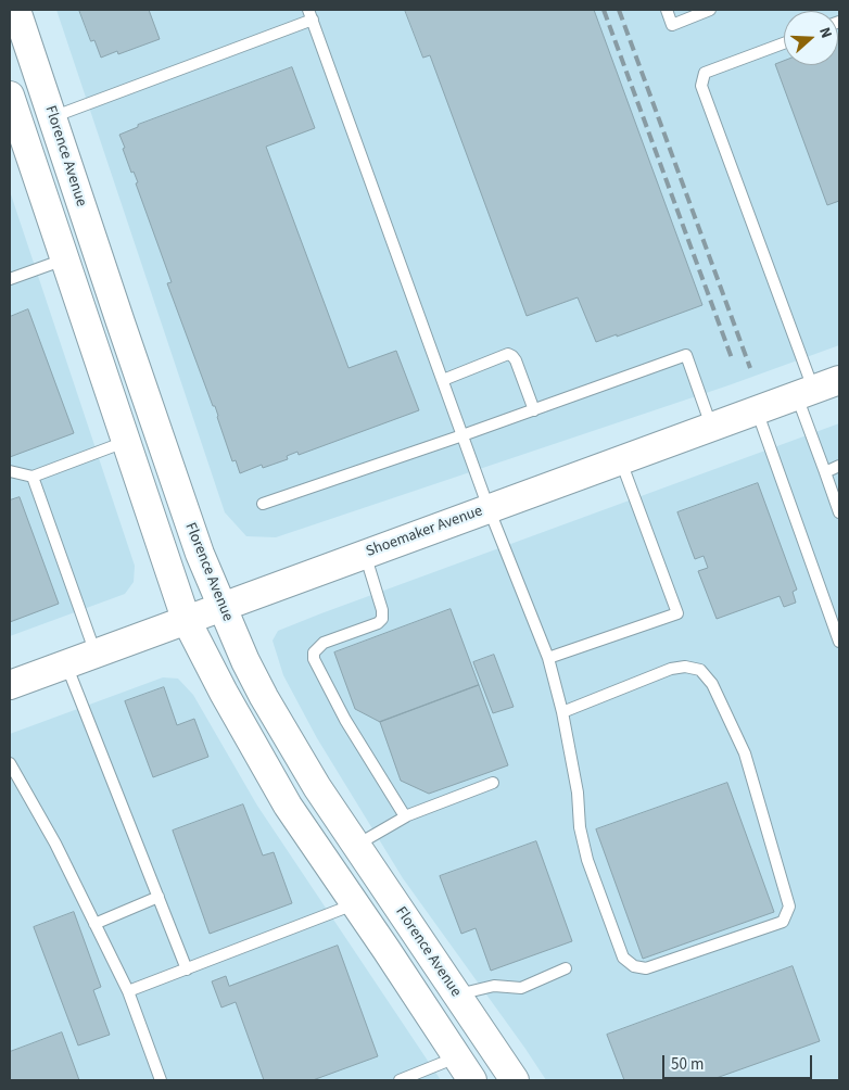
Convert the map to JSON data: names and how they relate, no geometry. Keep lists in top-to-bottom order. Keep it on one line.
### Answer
{"streets":{"main road":["Florence Avenue","Shoemaker Avenue"]},"crossings":[["Florence Avenue","Shoemaker Avenue"]],"scale_bar":"50 m","north":"right"}
